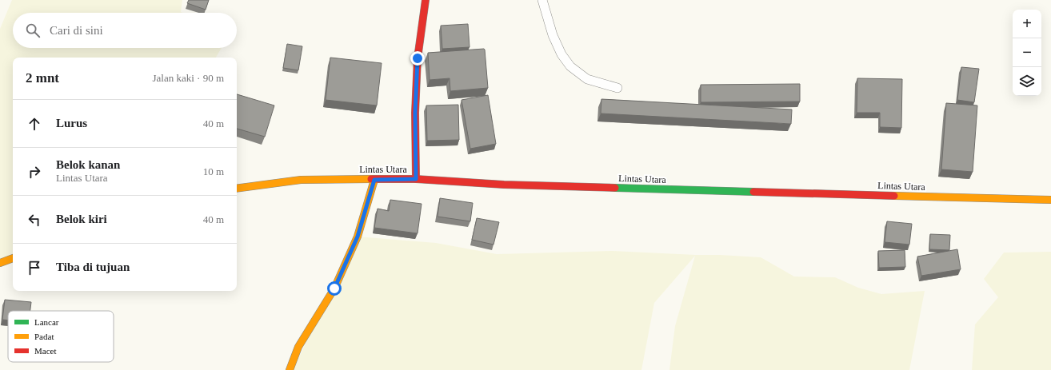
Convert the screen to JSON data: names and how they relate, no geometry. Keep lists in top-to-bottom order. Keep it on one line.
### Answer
{"streets":{"street":["Lintas Utara"]},"legend":["Lancar","Padat","Macet"],"page":{"map_buttons":["+","−"],"search":"Cari di sini","heading":["2 mnt","Jalan kaki · 90 m"],"list":[["Lurus","40 m"],["Belok kanan","Lintas Utara","10 m"],["Belok kiri","40 m"],"Tiba di tujuan"]}}
